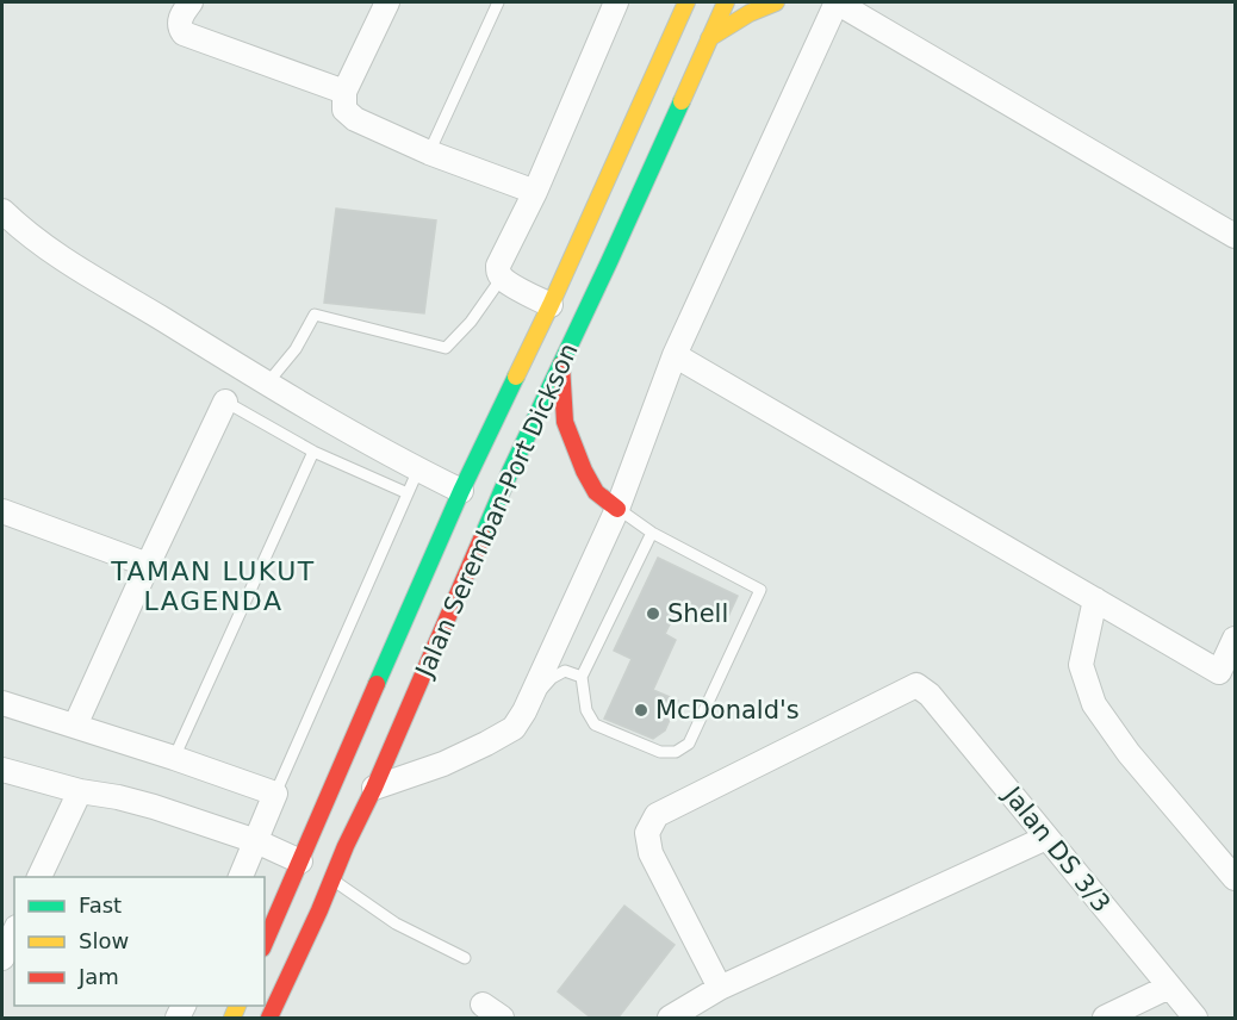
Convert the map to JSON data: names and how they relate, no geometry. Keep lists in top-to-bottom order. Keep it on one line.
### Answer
{"streets":{"highway":["Jalan Seremban-Port Dickson"],"street":["Jalan DS 3/3"]},"districts":["TAMAN LUKUT LAGENDA"],"places":["Shell","McDonald's"],"legend":["Fast","Slow","Jam"]}
